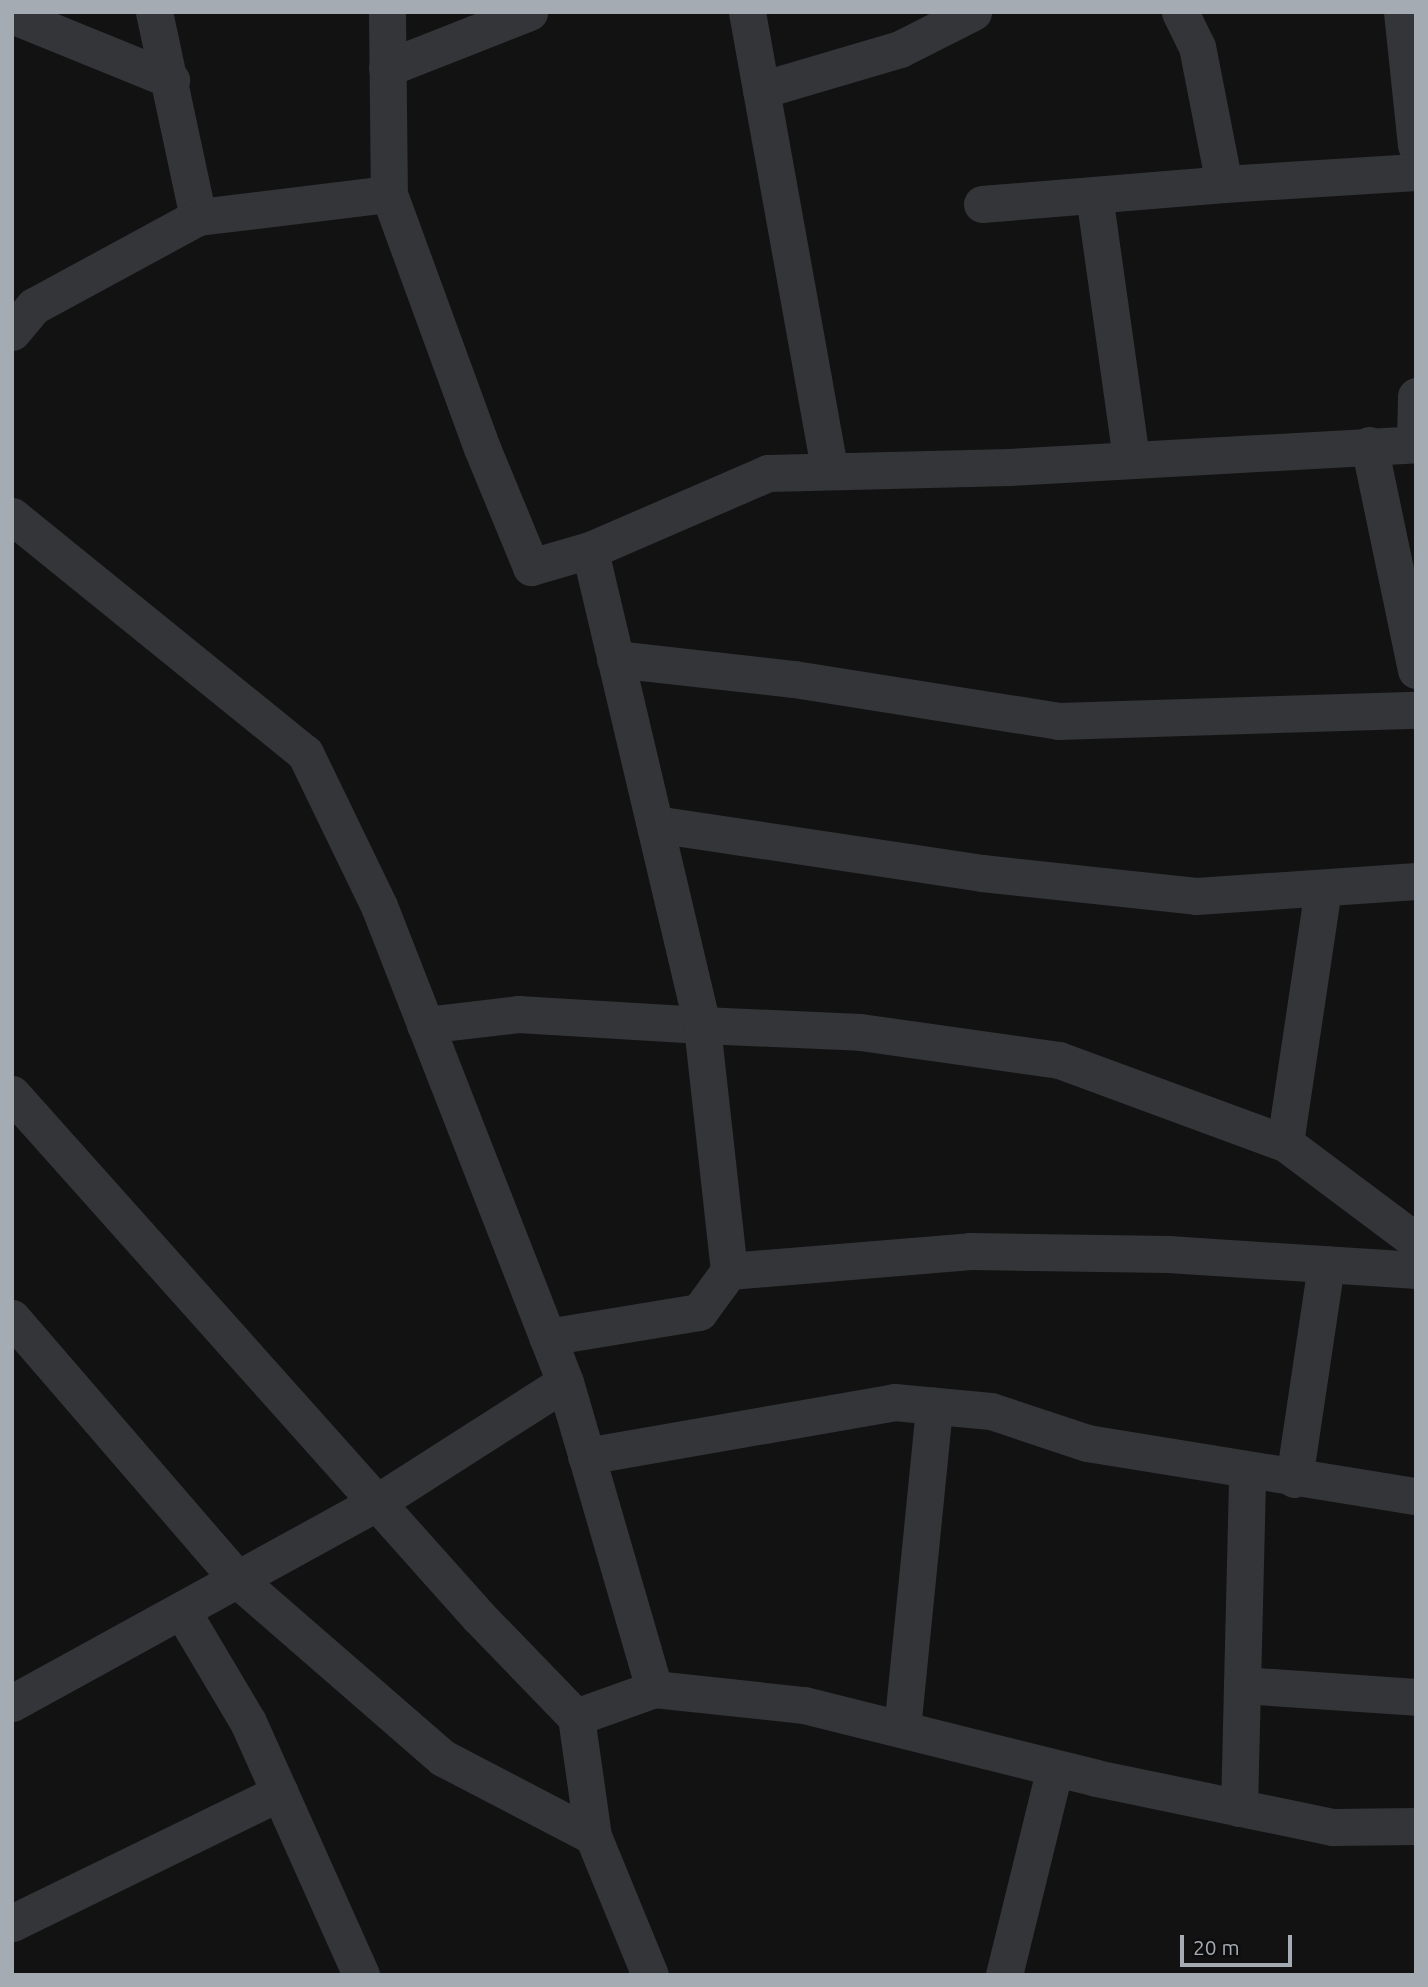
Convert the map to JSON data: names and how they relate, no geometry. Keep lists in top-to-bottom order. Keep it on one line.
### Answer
{"scale_bar":"20 m"}
